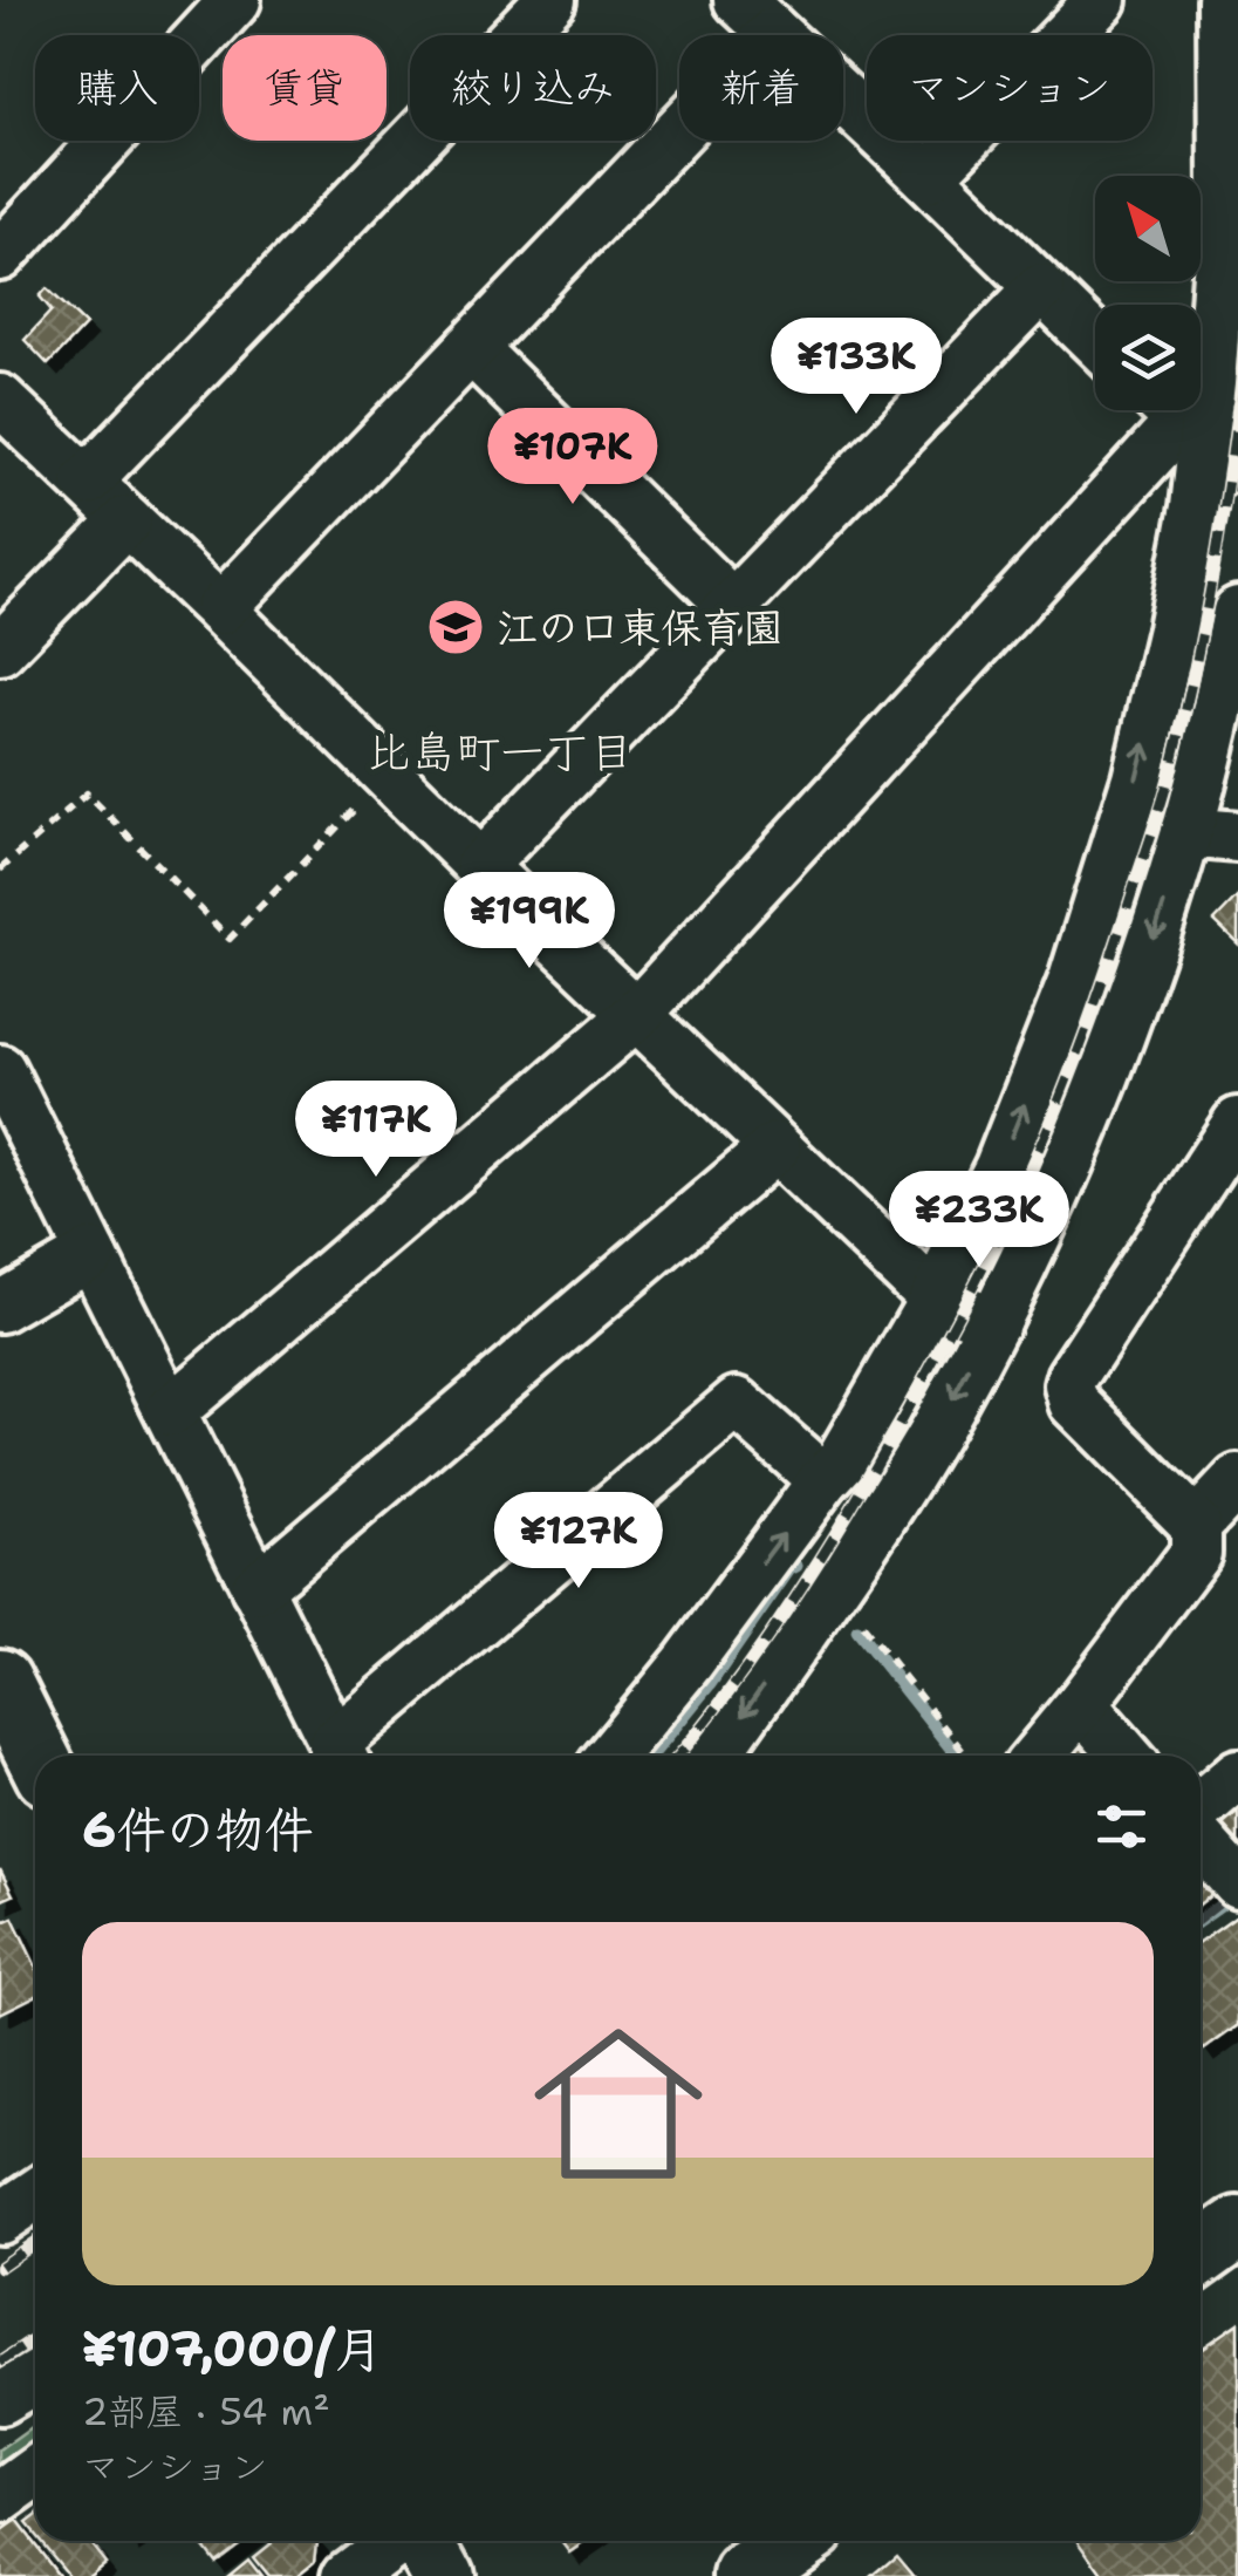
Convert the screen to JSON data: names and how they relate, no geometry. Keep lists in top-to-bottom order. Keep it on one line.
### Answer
{"districts":["比島町一丁目"],"places":{"school or university":["江の口東保育園"]},"north":"top left","page":{"chip":["購入","賃貸","絞り込み","新着","マンション"],"price":["¥133K","¥107K","¥199K","¥117K","¥233K","¥127K"],"heading":"6件の物件","list":[{"name":"¥107,000/月","note":"2部屋 · 54 m² · マンション"}]}}
